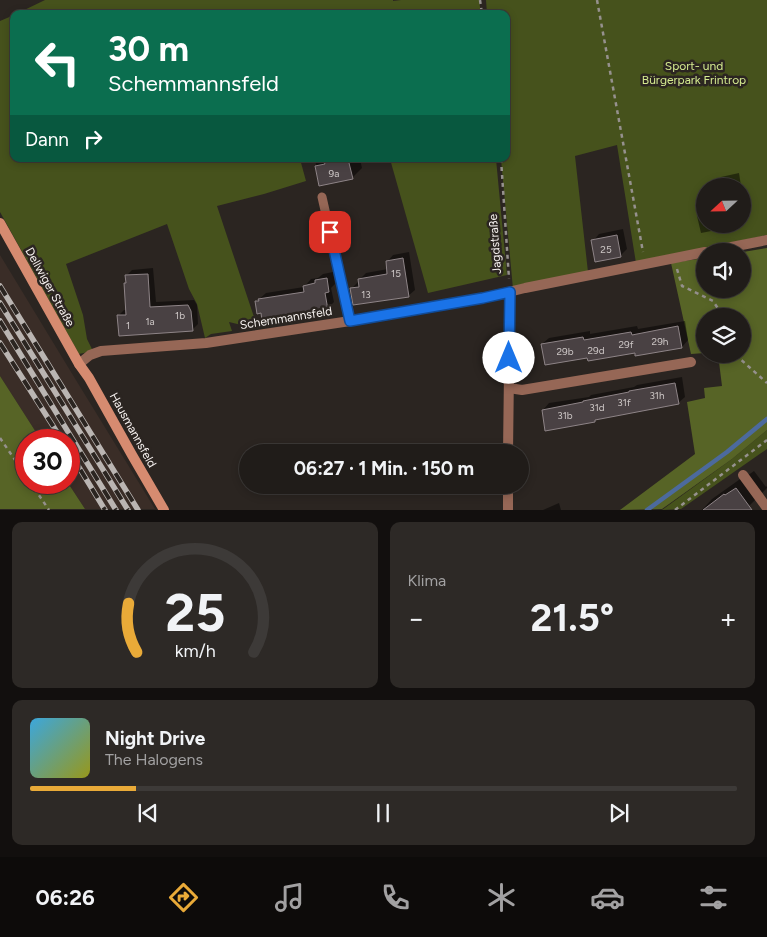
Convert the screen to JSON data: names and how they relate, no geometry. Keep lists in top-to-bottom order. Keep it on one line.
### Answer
{"streets":{"main road":["Dellwiger Straße","Hausmannsfeld"],"street":["Schemmannsfeld"],"path":["Jagdstraße"]},"crossings":[["Jagdstraße","Schemmannsfeld"],["Dellwiger Straße","Schemmannsfeld"],["Dellwiger Straße","Hausmannsfeld"],["Schemmannsfeld","Hausmannsfeld"]],"parks":["Sport- und Bürgerpark Frintrop"],"house_numbers":["9a","25","15","13","1b","1a","1","29h","29f","29d","29b","31h","31f","31d","31b"],"north":"left","page":{"turn":["30 m","Schemmannsfeld"],"then":"Dann","limit":"30","trip":"06:27 · 1 Min. · 150 m","tile":"Klima","heat":["−","21.5°","+"],"song":["Night Drive","The Halogens"],"tabs":"06:26","gauge":["25","km/h"]}}
